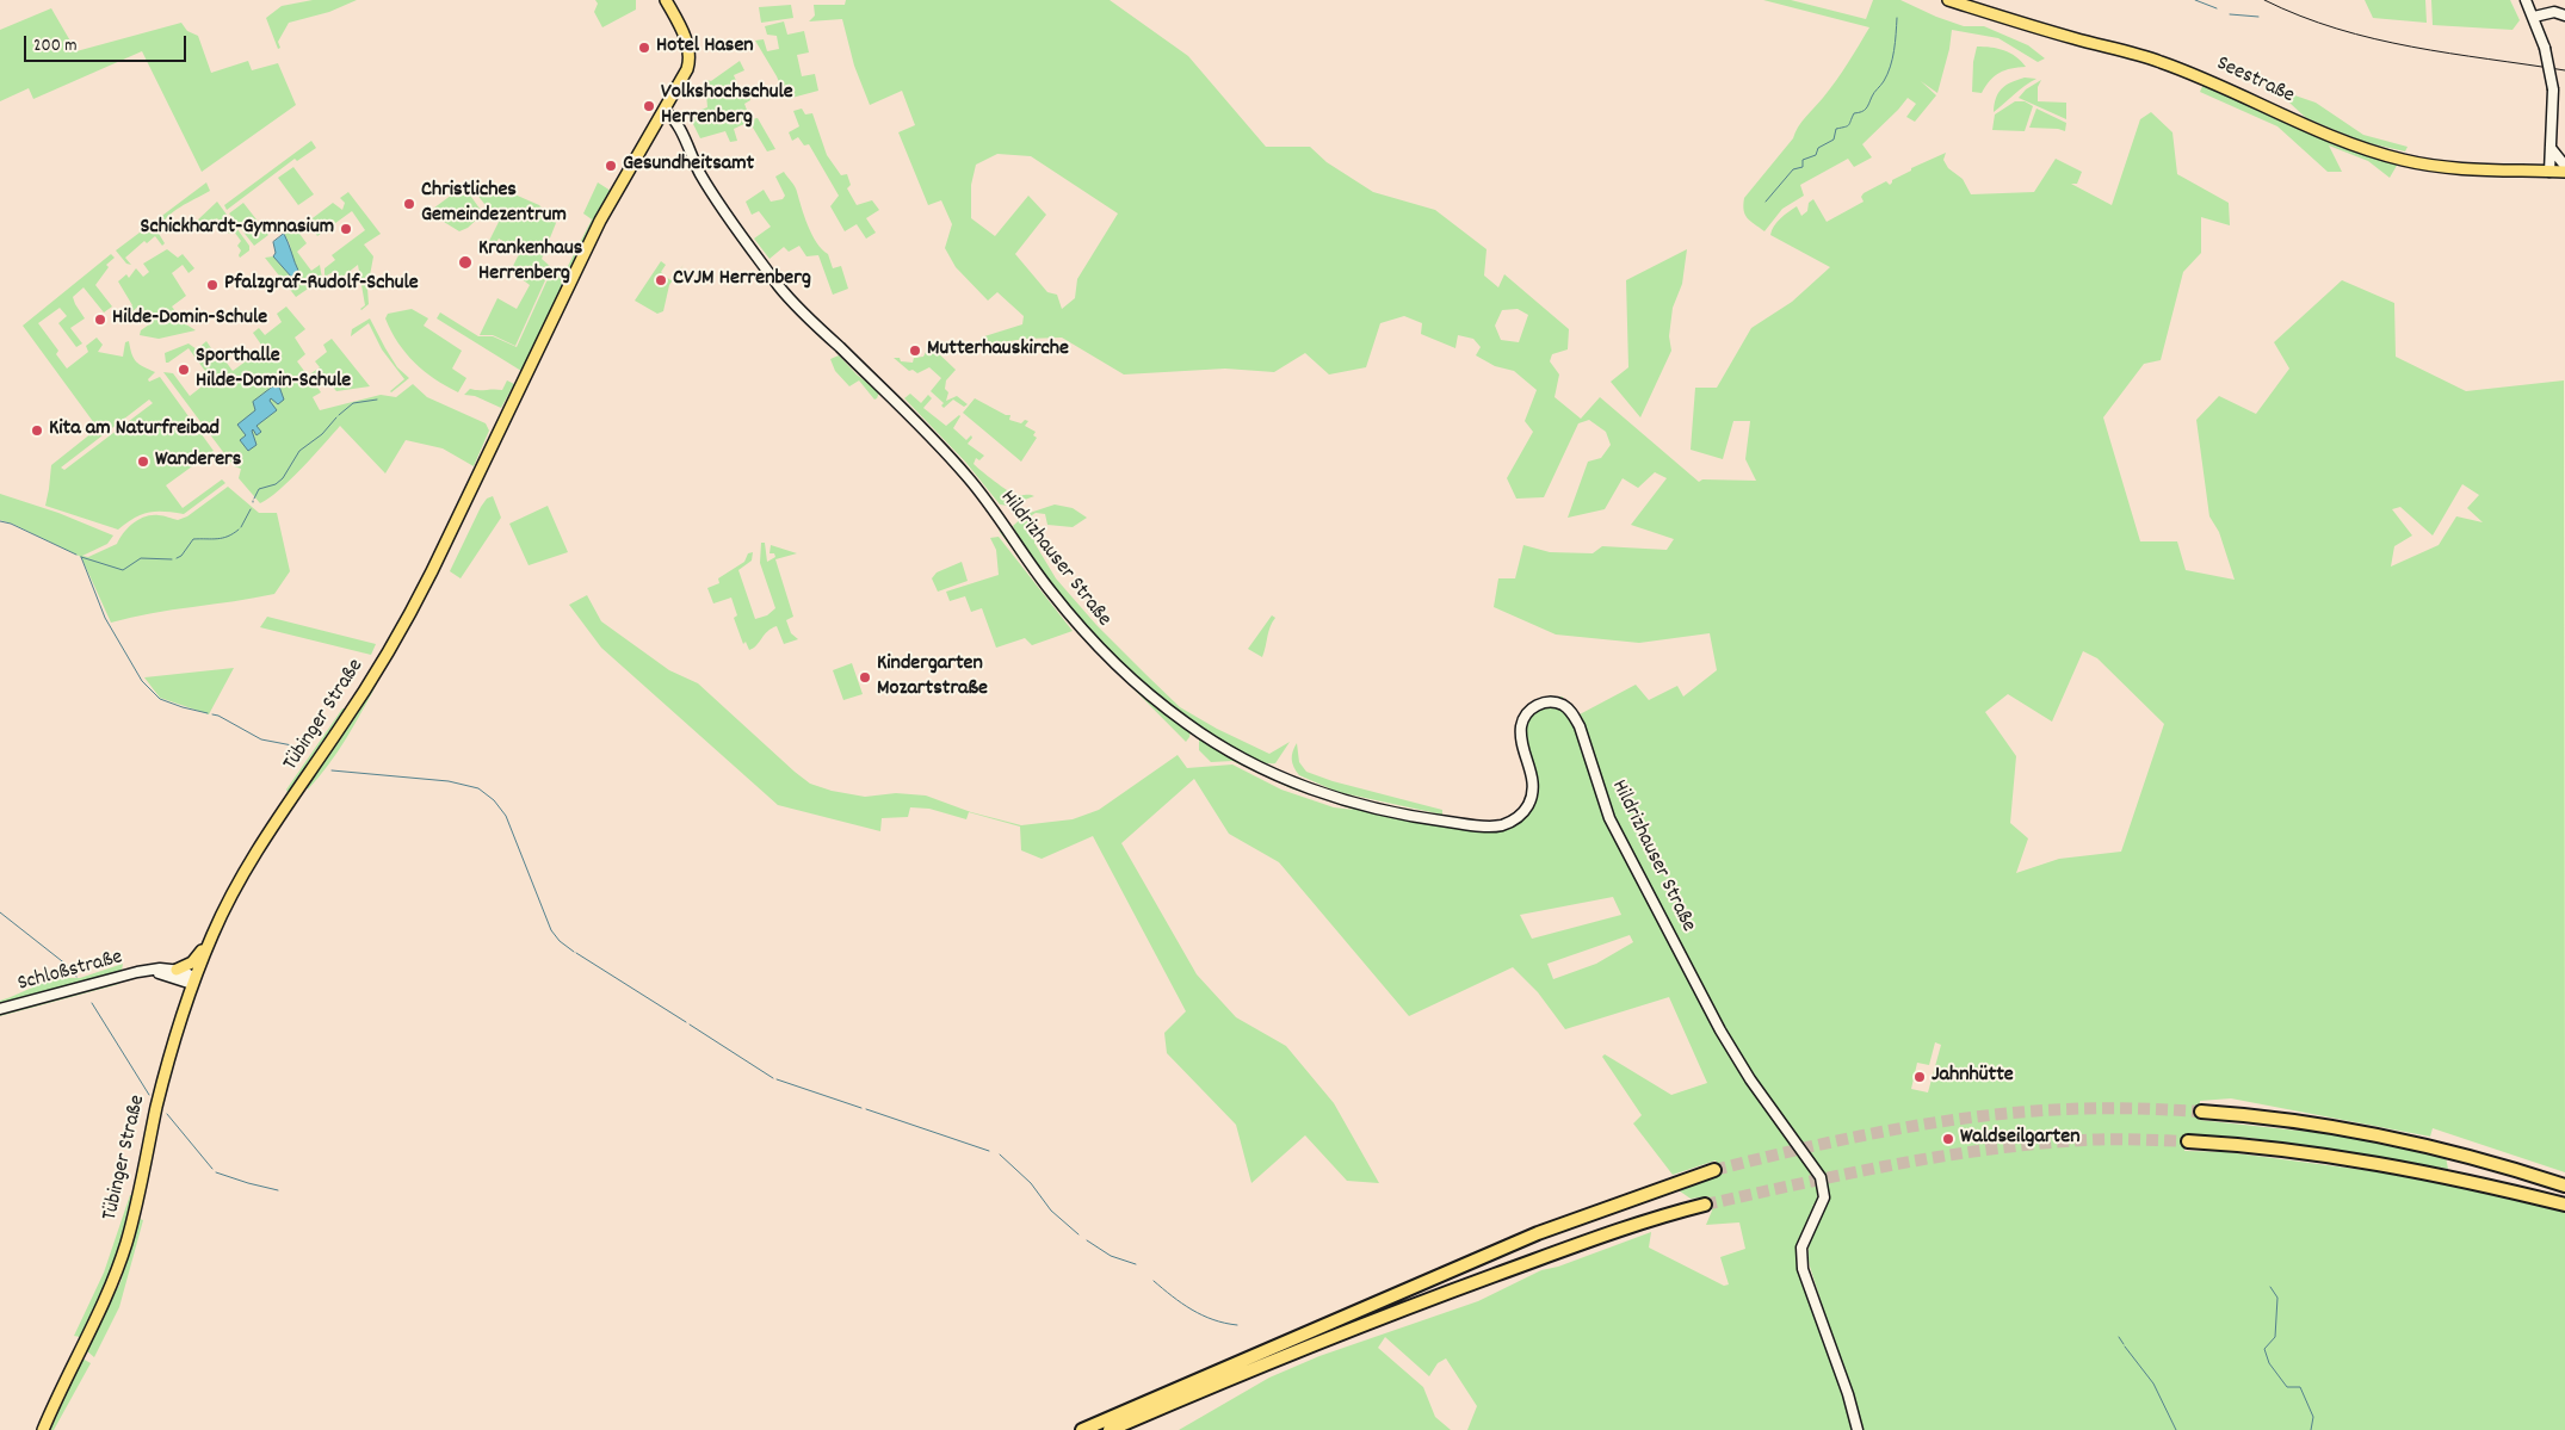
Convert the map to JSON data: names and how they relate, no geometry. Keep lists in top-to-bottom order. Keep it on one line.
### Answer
{"streets":{"main road":["Seestraße","Hildrizhauser Straße","Tübinger Straße","Schloßstraße"]},"crossings":[["Hildrizhauser Straße","Tübinger Straße"],["Tübinger Straße","Schloßstraße"]],"places":["Hotel Hasen","Volkshochschule Herrenberg","Gesundheitsamt","Christliches Gemeindezentrum","Schickhardt-Gymnasium","Krankenhaus Herrenberg","CVJM Herrenberg","Pfalzgraf-Rudolf-Schule","Hilde-Domin-Schule","Mutterhauskirche","Sporthalle Hilde-Domin-Schule","Kita am Naturfreibad","Wanderers","Kindergarten Mozartstraße","Jahnhütte","Waldseilgarten"],"scale_bar":"200 m"}
